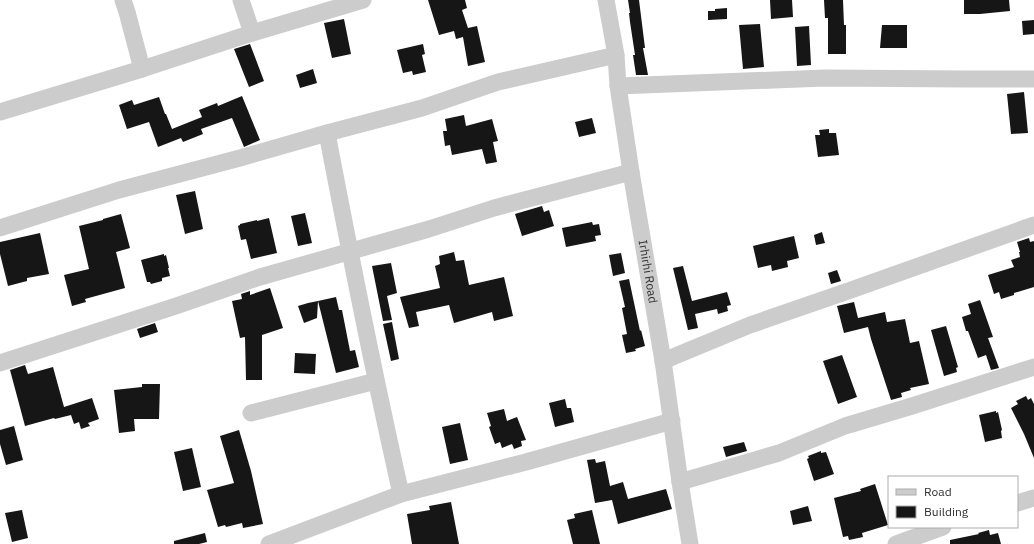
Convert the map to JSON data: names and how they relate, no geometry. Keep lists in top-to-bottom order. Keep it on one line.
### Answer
{"streets":{"street":["Irhirhi Road"]},"legend":["Road","Building"]}
